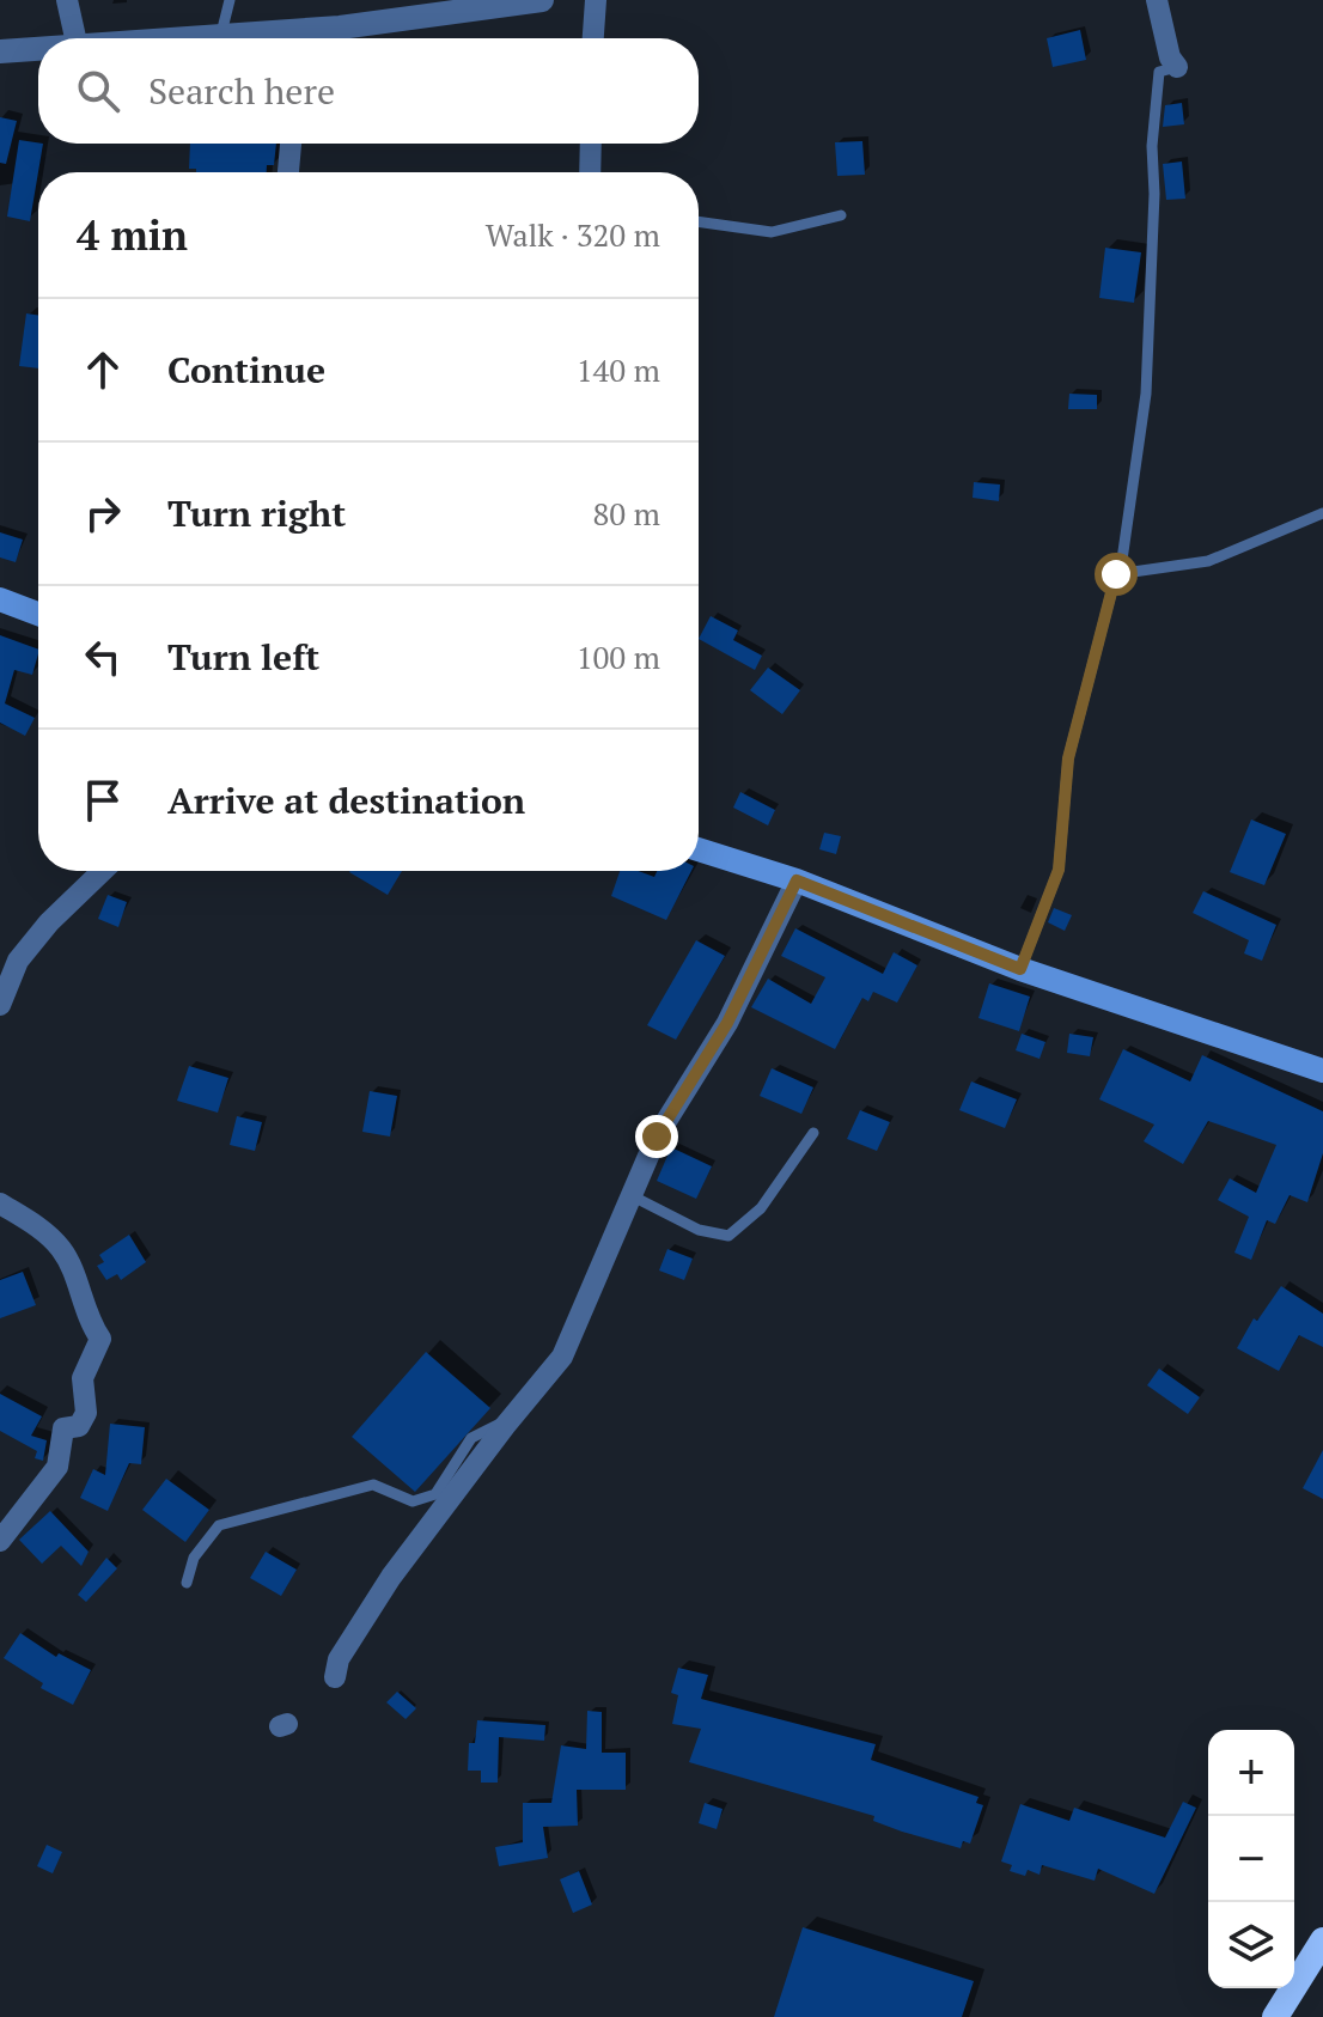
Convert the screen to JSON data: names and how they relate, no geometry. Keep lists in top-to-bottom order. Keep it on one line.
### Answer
{"page":{"search":"Search here","heading":["4 min","Walk · 320 m"],"list":[["Continue","140 m"],["Turn right","80 m"],["Turn left","100 m"],"Arrive at destination"],"map_buttons":["+","−"]}}
